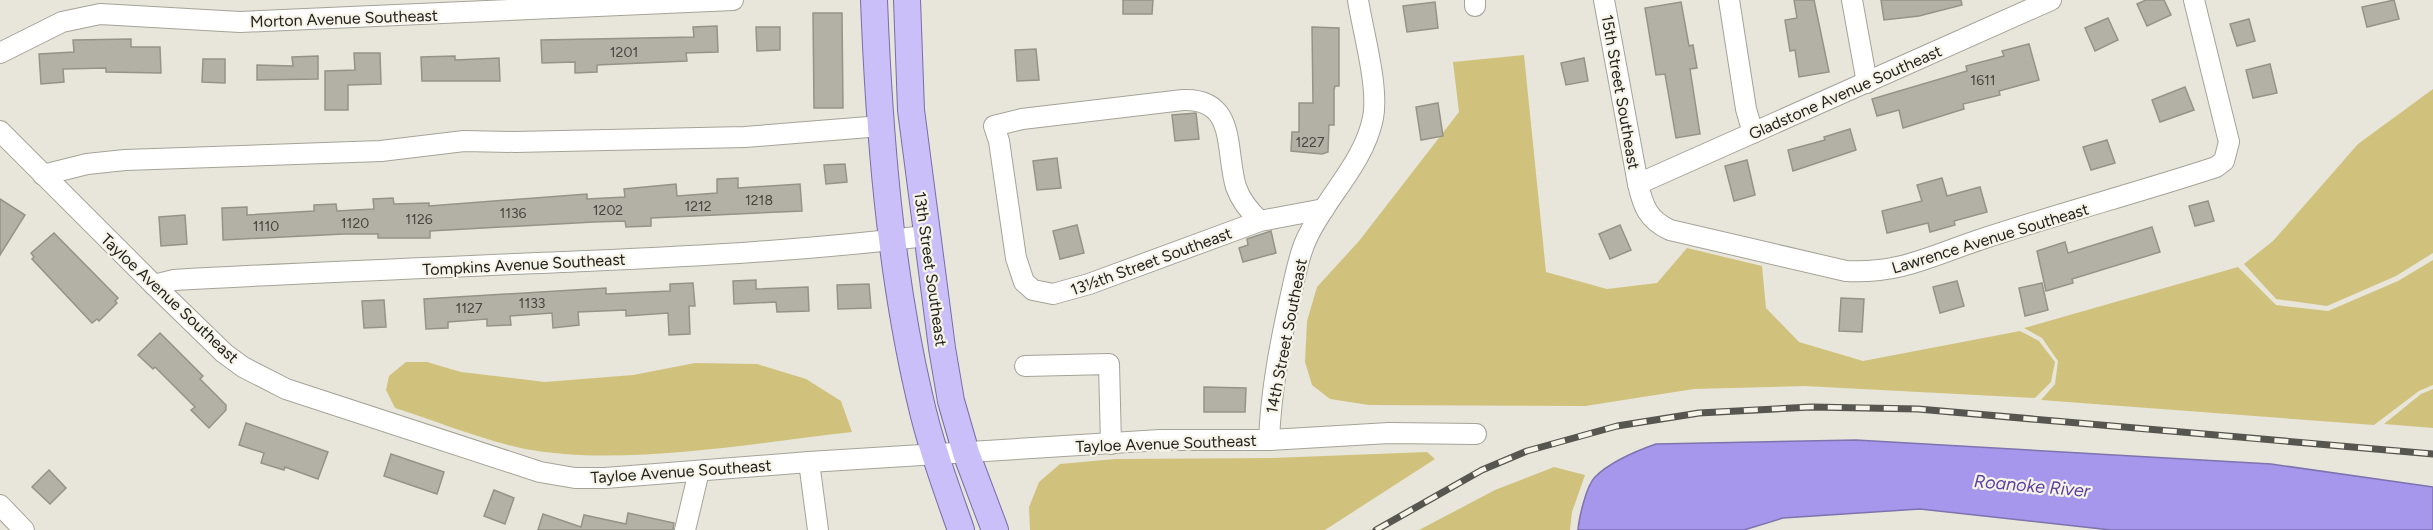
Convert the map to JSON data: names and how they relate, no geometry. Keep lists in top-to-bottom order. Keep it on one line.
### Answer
{"streets":{"main road":["13th Street Southeast"],"street":["Morton Avenue Southeast","15th Street Southeast","Gladstone Avenue Southeast","Lawrence Avenue Southeast","13½th Street Southeast","Tompkins Avenue Southeast","Tayloe Avenue Southeast","14th Street Southeast"]},"crossings":[["15th Street Southeast","Gladstone Avenue Southeast"],["15th Street Southeast","Lawrence Avenue Southeast"],["Gladstone Avenue Southeast","Lawrence Avenue Southeast"],["13½th Street Southeast","14th Street Southeast"],["Tompkins Avenue Southeast","13th Street Southeast"],["Tompkins Avenue Southeast","Tayloe Avenue Southeast"],["13th Street Southeast","Tayloe Avenue Southeast"],["Tayloe Avenue Southeast","14th Street Southeast"]],"water":["Roanoke River"],"house_numbers":["1201","1611","1227","1218","1212","1202","1136","1126","1120","1110","1133","1127"]}
